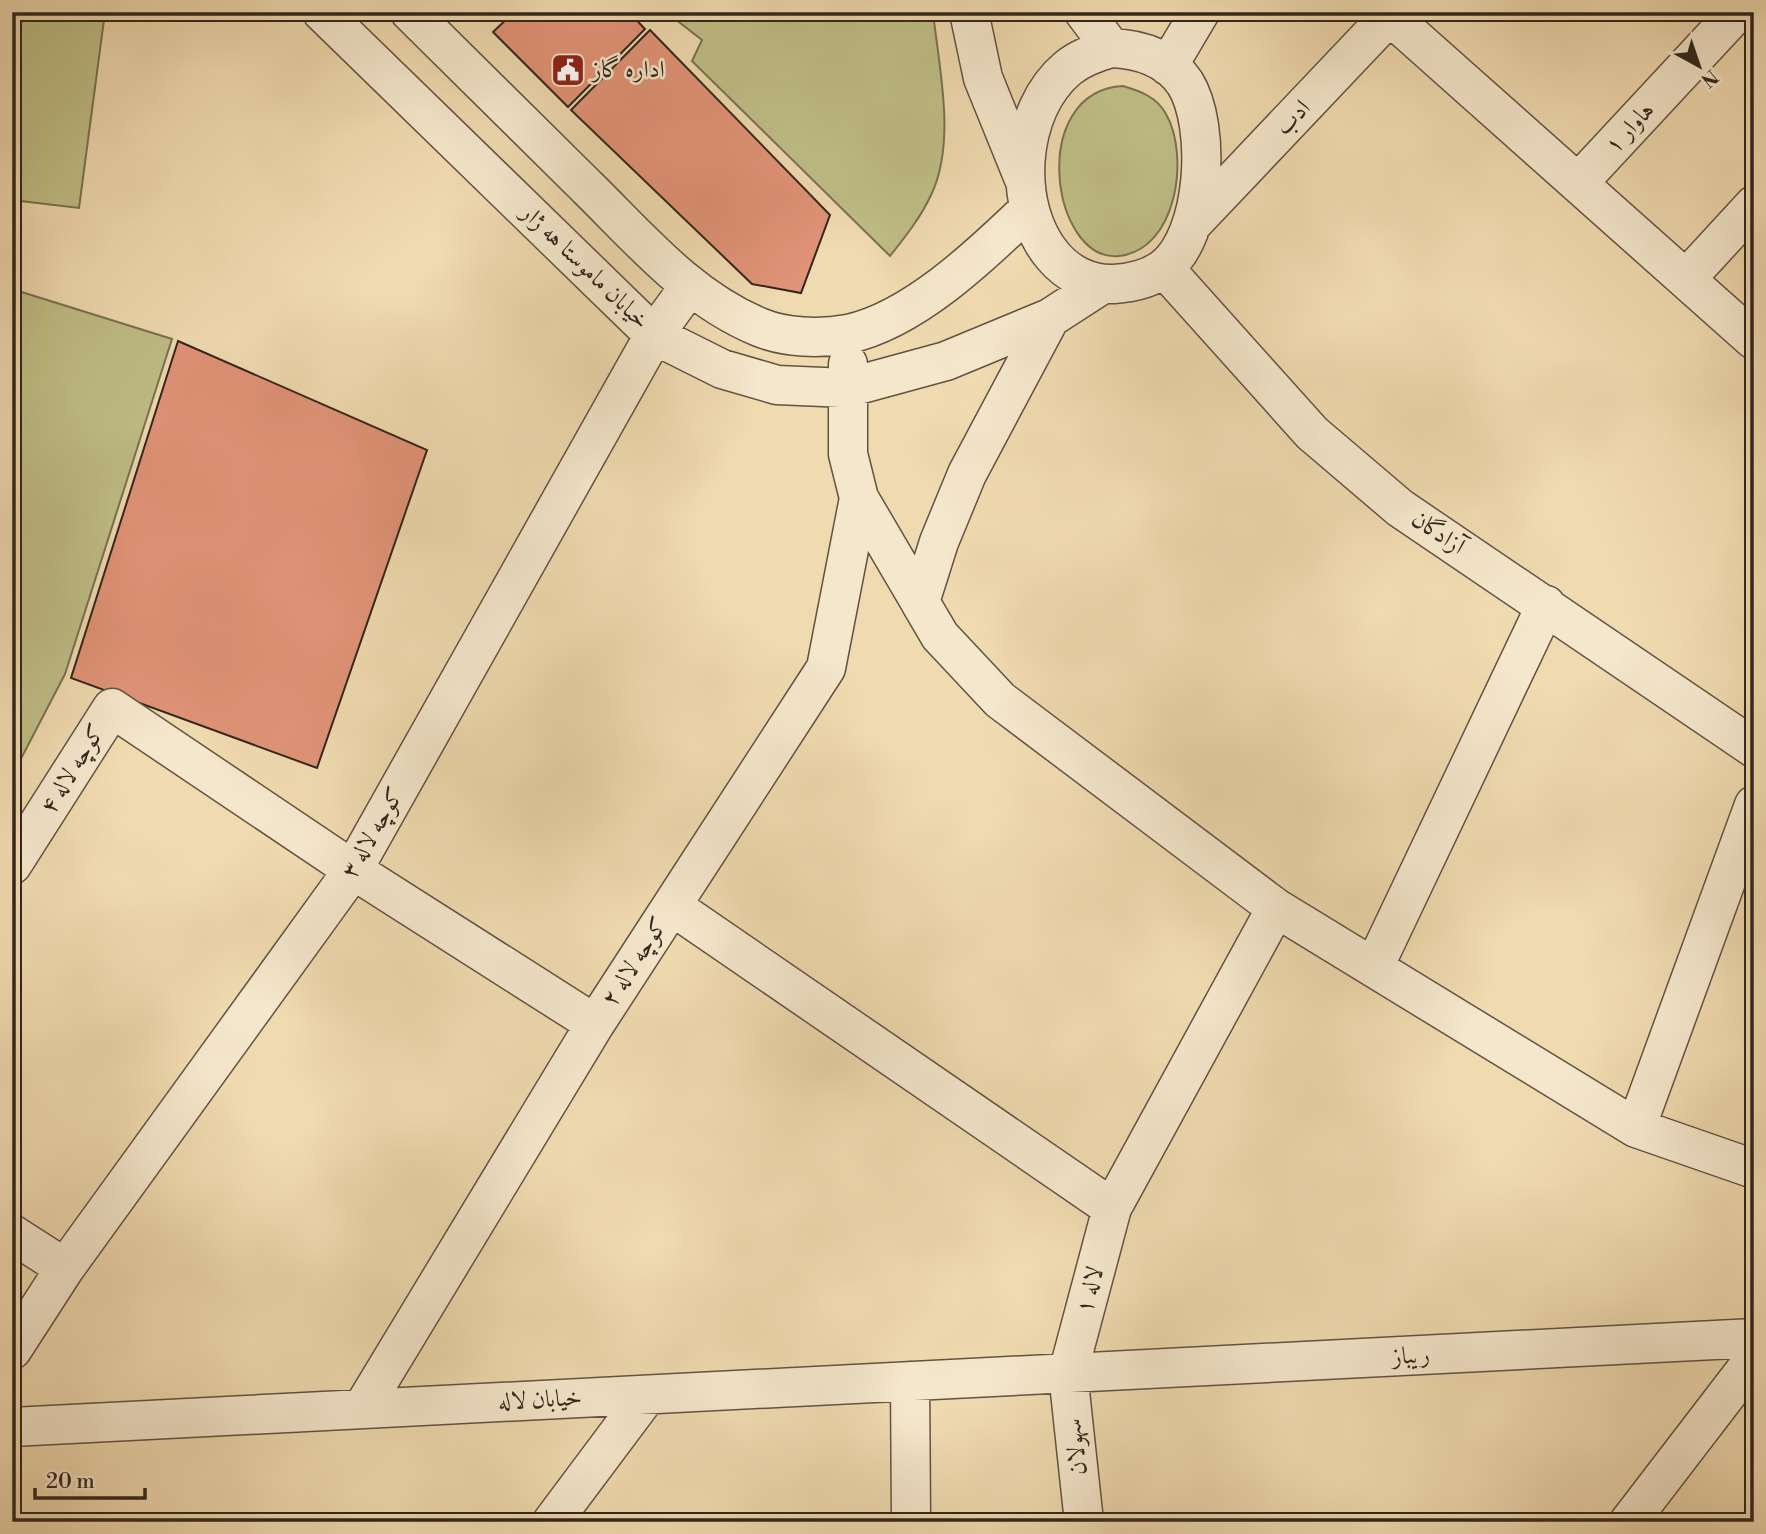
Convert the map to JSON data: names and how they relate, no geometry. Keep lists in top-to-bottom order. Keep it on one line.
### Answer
{"streets":{"street":["ادب","هاوار ۱","خیابان ماموستا هه ژار","آزادگان","کوچه لاله ۴","کوچه لاله ۳","کوچه لاله ۲","لاله ۱","ریباز","خیابان لاله","سهولان"]},"crossings":[["ادب","خیابان ماموستا هه ژار"],["ادب","آزادگان"],["خیابان ماموستا هه ژار","آزادگان"],["خیابان ماموستا هه ژار","کوچه لاله ۳"],["کوچه لاله ۴","کوچه لاله ۳"],["کوچه لاله ۲","خیابان لاله"],["لاله ۱","ریباز"],["لاله ۱","خیابان لاله"],["لاله ۱","سهولان"],["ریباز","خیابان لاله"],["ریباز","سهولان"],["خیابان لاله","سهولان"]],"places":{"public building":["اداره گاز"]},"scale_bar":"20 m","north":"bottom right"}
